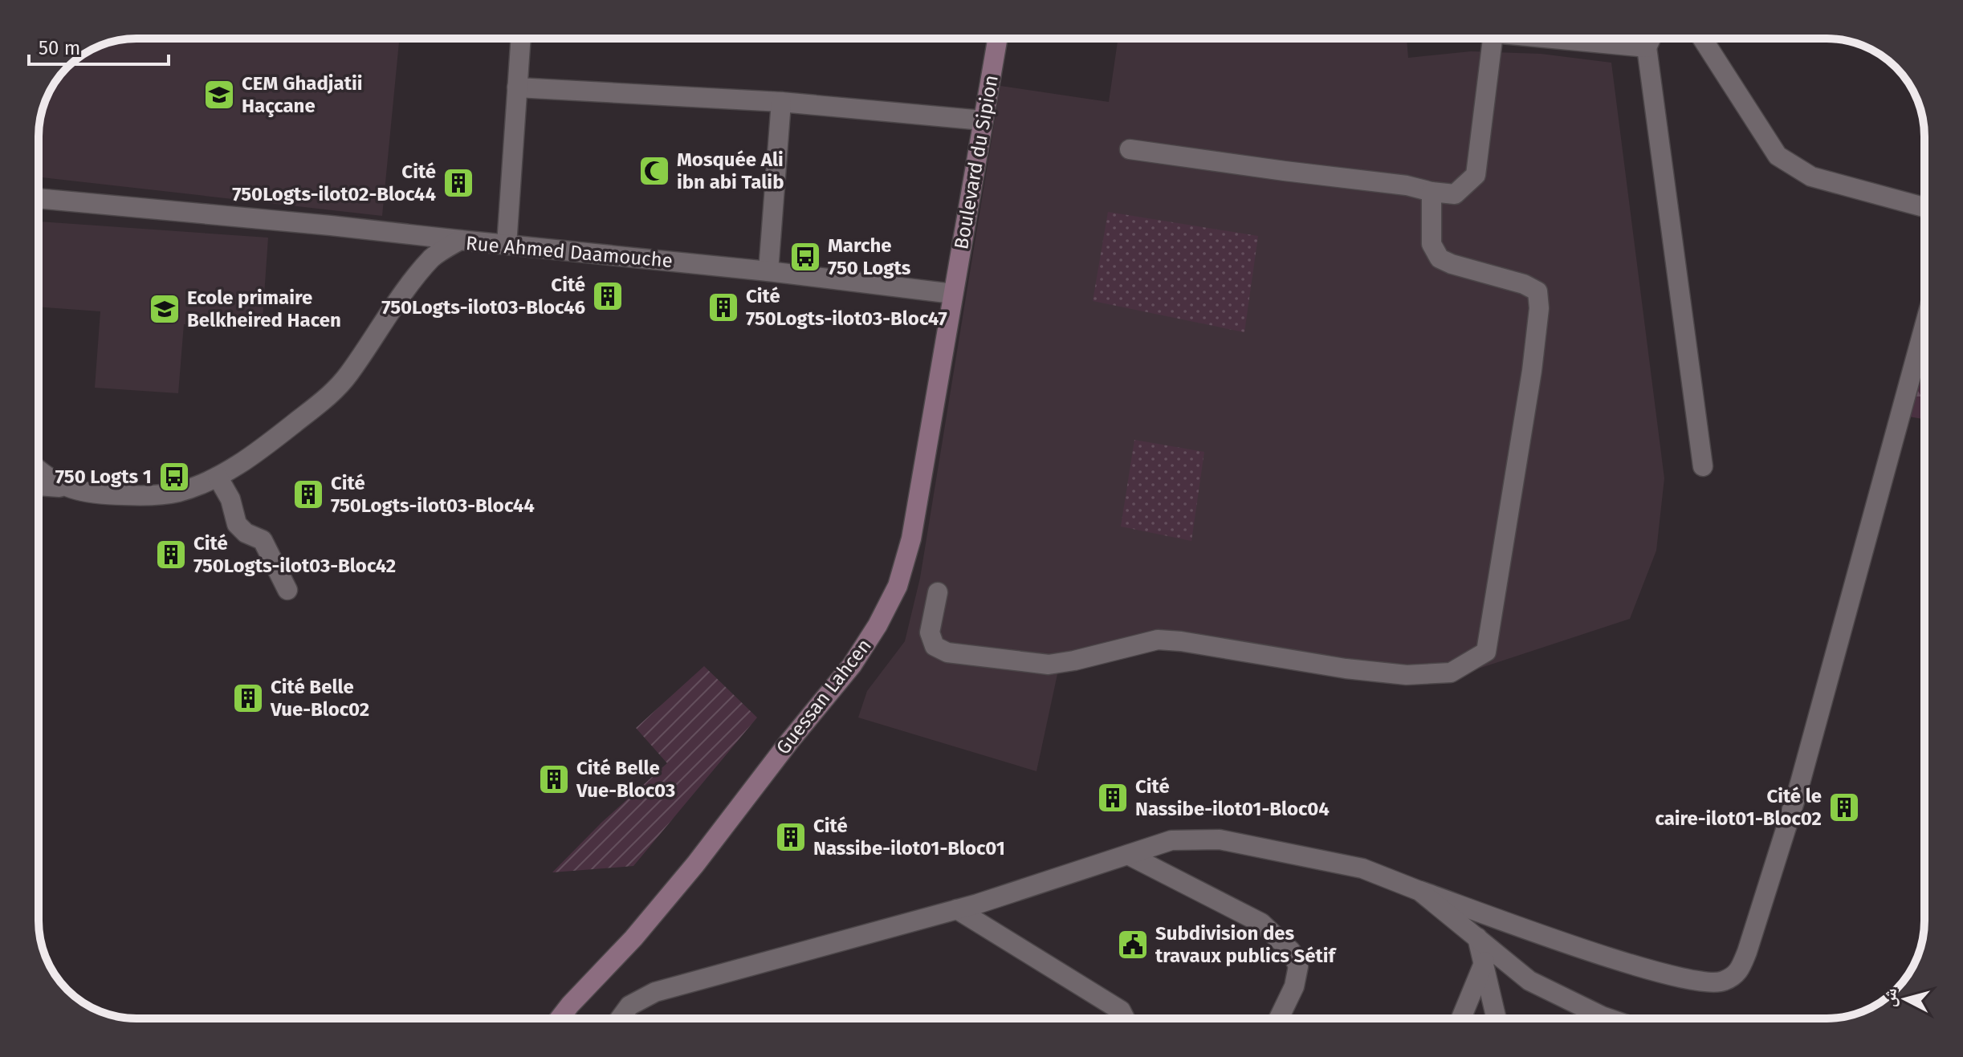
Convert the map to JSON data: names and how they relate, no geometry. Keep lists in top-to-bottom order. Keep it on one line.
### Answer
{"streets":{"main road":["Boulevard du Sipion","Guessan Lahcen"],"street":["Rue Ahmed Daamouche"]},"crossings":[["Boulevard du Sipion","Rue Ahmed Daamouche"],["Boulevard du Sipion","Guessan Lahcen"],["Rue Ahmed Daamouche","Guessan Lahcen"]],"places":{"school or university":["CEM Ghadjatii Haçcane","Ecole primaire Belkheired Hacen"],"mosque":["Mosquée Ali ibn abi Talib"],"building":["Cité 750Logts-ilot02-Bloc44","Cité 750Logts-ilot03-Bloc46","Cité 750Logts-ilot03-Bloc47","Cité 750Logts-ilot03-Bloc44","Cité 750Logts-ilot03-Bloc42","Cité Belle Vue-Bloc02","Cité Belle Vue-Bloc03","Cité Nassibe-ilot01-Bloc04","Cité le caire-ilot01-Bloc02","Cité Nassibe-ilot01-Bloc01"],"bus stop":["Marche 750 Logts","750 Logts 1"],"public building":["Subdivision des travaux publics Sétif"]},"scale_bar":"50 m","north":"left"}
